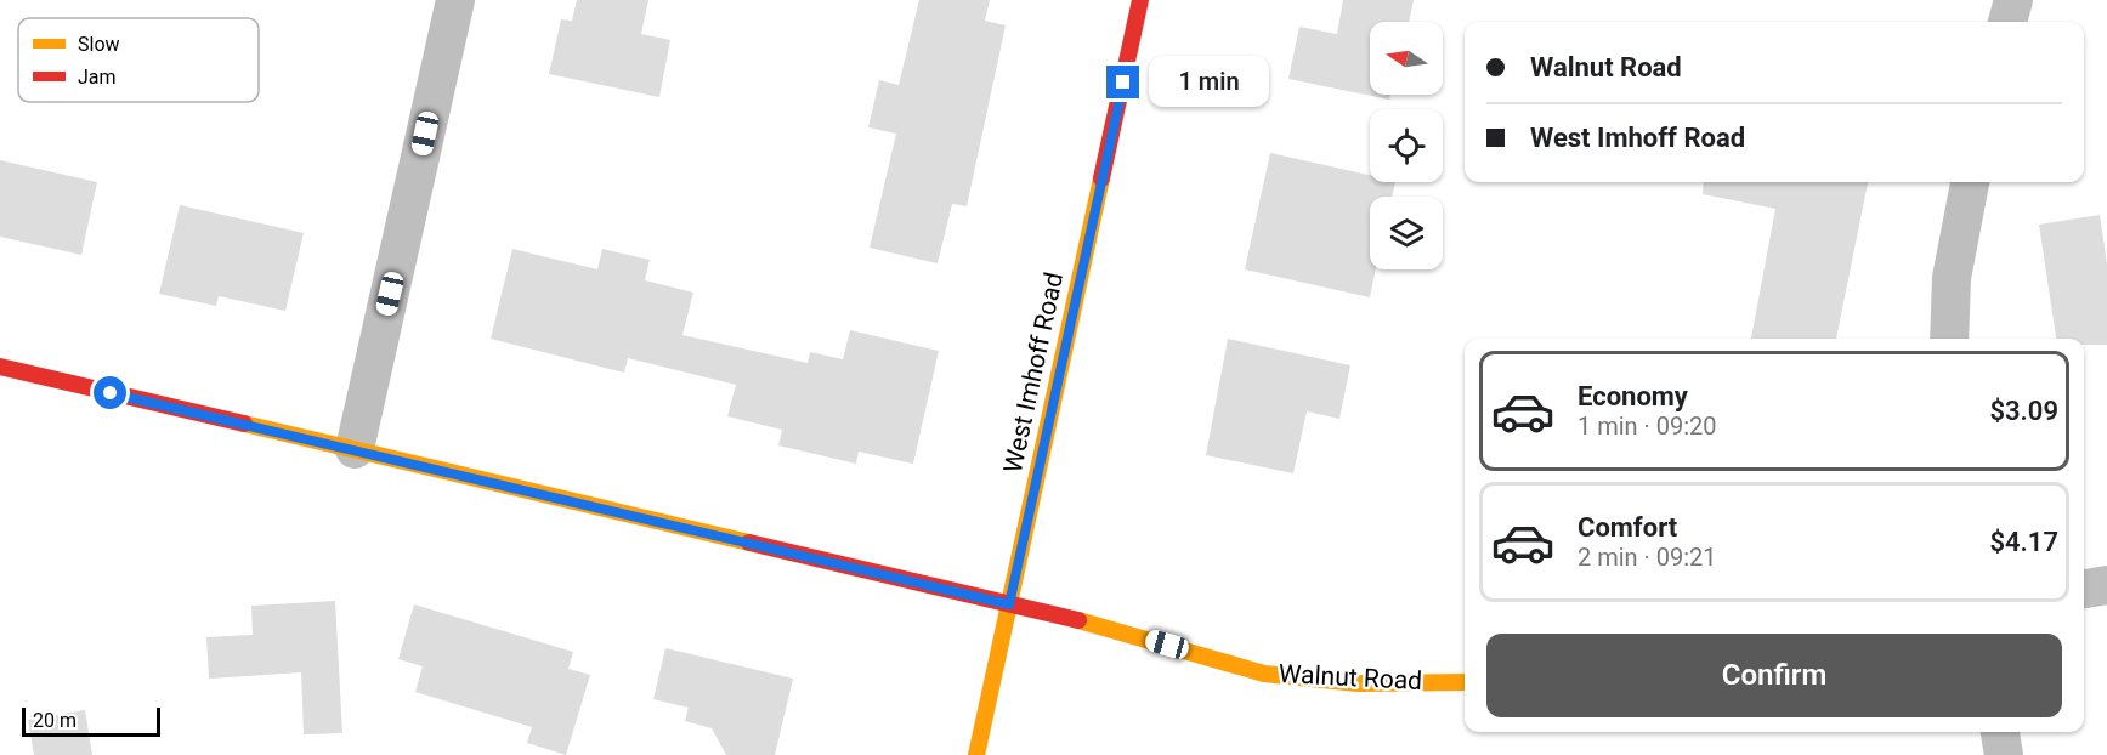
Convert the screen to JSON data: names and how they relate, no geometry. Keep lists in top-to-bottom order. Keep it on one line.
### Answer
{"streets":{"street":["West Imhoff Road","Walnut Road"]},"crossings":[["West Imhoff Road","Walnut Road"]],"legend":["Slow","Jam"],"scale_bar":"20 m","north":"left","page":{"banner":["Walnut Road","West Imhoff Road"],"bubble":"1 min","list":[{"name":"Economy","note":"1 min · 09:20","value":"$3.09"},{"name":"Comfort","note":"2 min · 09:21","value":"$4.17"}],"buttons":"Confirm","scale":"20 m"}}
